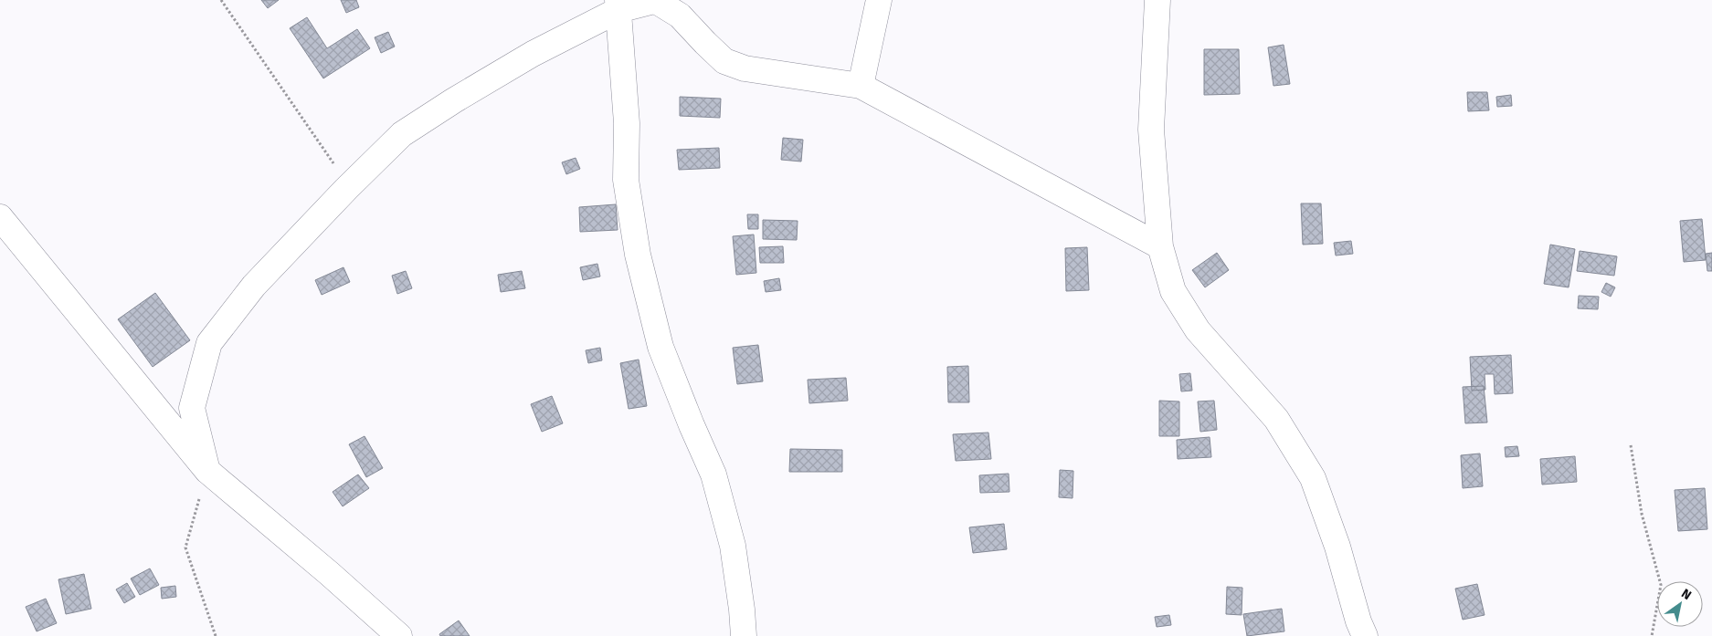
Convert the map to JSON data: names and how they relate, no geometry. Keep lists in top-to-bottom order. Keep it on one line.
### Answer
{"north":"top right"}
